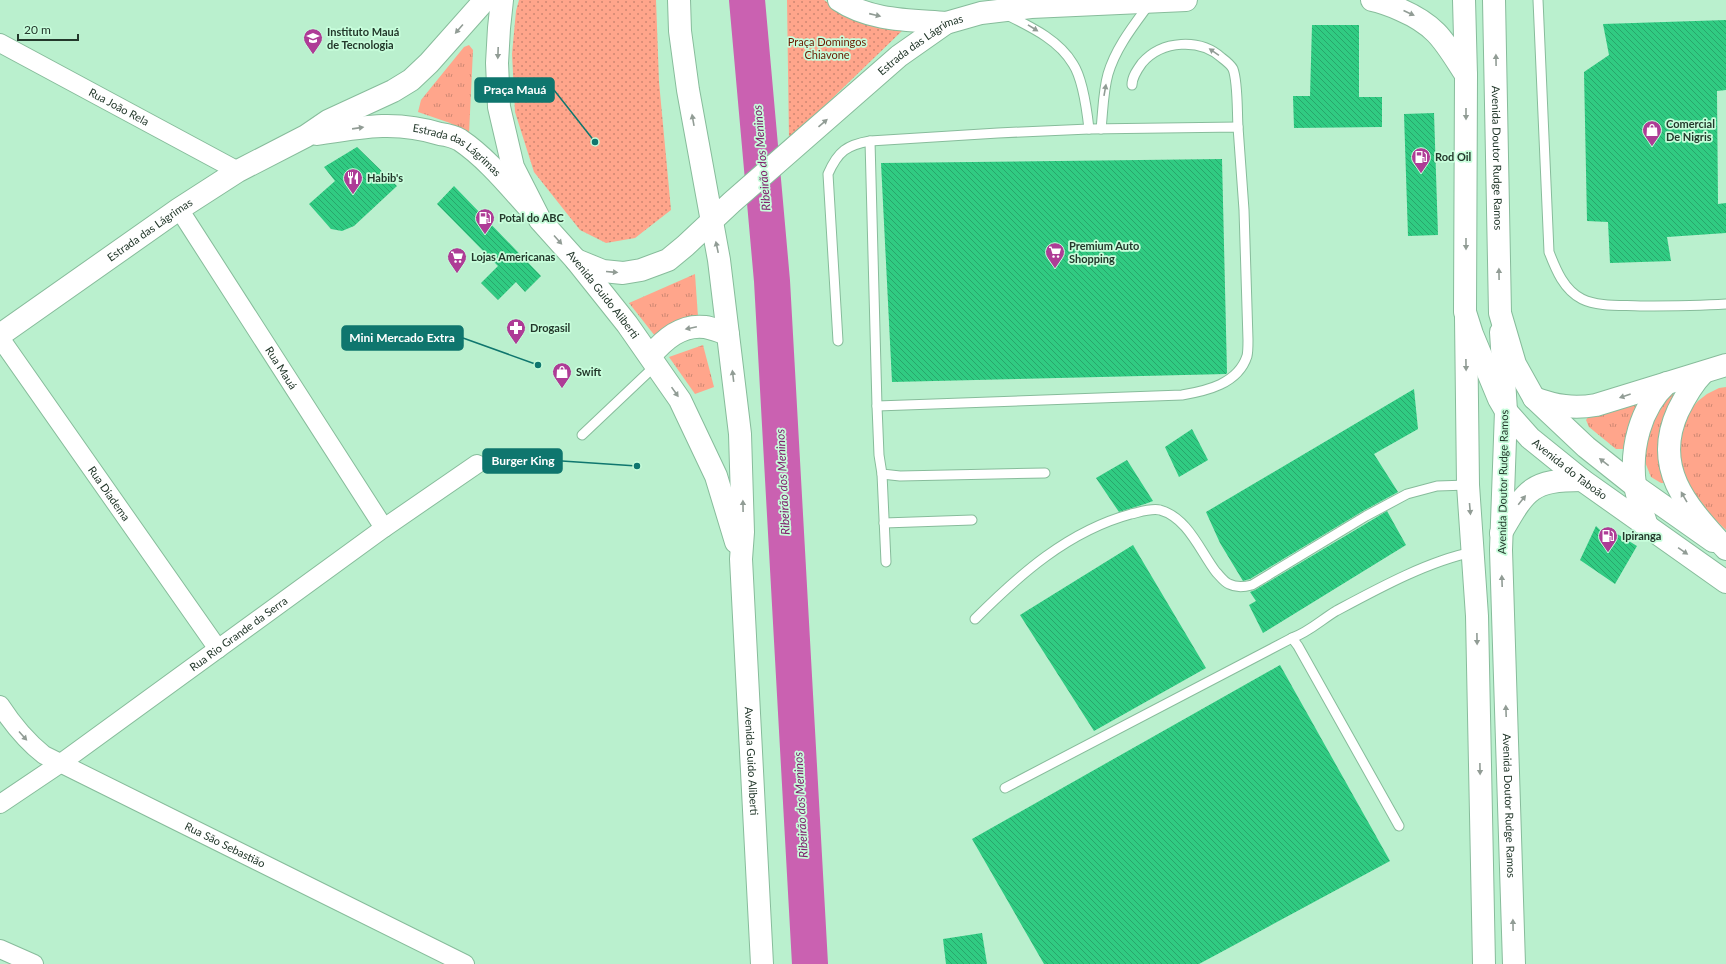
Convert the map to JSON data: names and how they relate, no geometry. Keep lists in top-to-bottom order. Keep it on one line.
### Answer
{"streets":{"main road":["Estrada das Lágrimas","Avenida Doutor Rudge Ramos","Avenida Guido Aliberti","Avenida do Taboão"],"street":["Rua João Rela","Rua Mauá","Rua Diadema","Rua Rio Grande da Serra","Rua São Sebastião"]},"crossings":[["Estrada das Lágrimas","Rua João Rela"],["Estrada das Lágrimas","Avenida Guido Aliberti"],["Estrada das Lágrimas","Rua Mauá"],["Estrada das Lágrimas","Rua Diadema"],["Avenida Doutor Rudge Ramos","Avenida do Taboão"],["Rua Mauá","Rua Rio Grande da Serra"],["Rua Diadema","Rua Rio Grande da Serra"],["Rua Rio Grande da Serra","Rua São Sebastião"]],"water":["Ribeirão dos Meninos"],"parks":["Praça Domingos Chiavone"],"places":{"school or university":["Instituto Mauá de Tecnologia"],"other":["Praça Mauá","Mini Mercado Extra","Burger King"],"shop":["Comercial De Nigris","Swift"],"fuel station":["Rod Oil","Potal do ABC","Ipiranga"],"restaurant":["Habib's"],"supermarket":["Premium Auto Shopping","Lojas Americanas"],"pharmacy":["Drogasil"]},"scale_bar":"20 m"}
